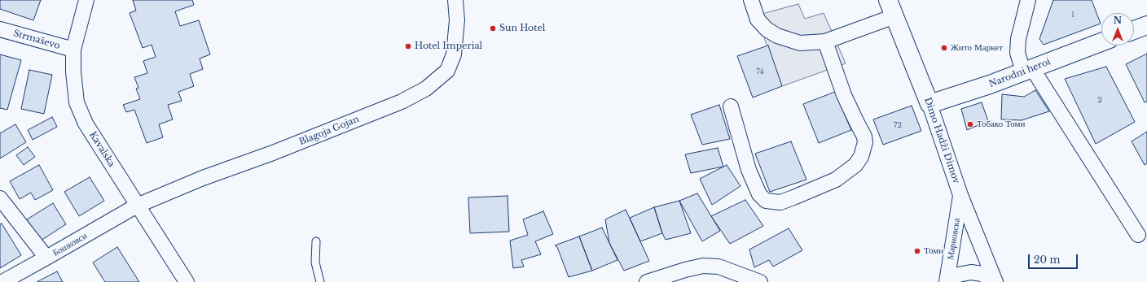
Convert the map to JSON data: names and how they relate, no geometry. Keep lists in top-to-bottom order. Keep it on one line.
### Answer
{"streets":{"street":["Strmaševo","Narodni heroi","Blagoja Gojan","Dimo Hadži Dimov","Kavalska","Мариовска","Бошковси"]},"crossings":[["Strmaševo","Kavalska"],["Narodni heroi","Dimo Hadži Dimov"],["Blagoja Gojan","Kavalska"],["Blagoja Gojan","Бошковси"],["Dimo Hadži Dimov","Мариовска"],["Kavalska","Бошковси"]],"places":["Sun Hotel","Hotel Imperial","Жито Маркет","Тобако Томи","Томи"],"house_numbers":["1","74","2","72"],"scale_bar":"20 m","north":"top"}
